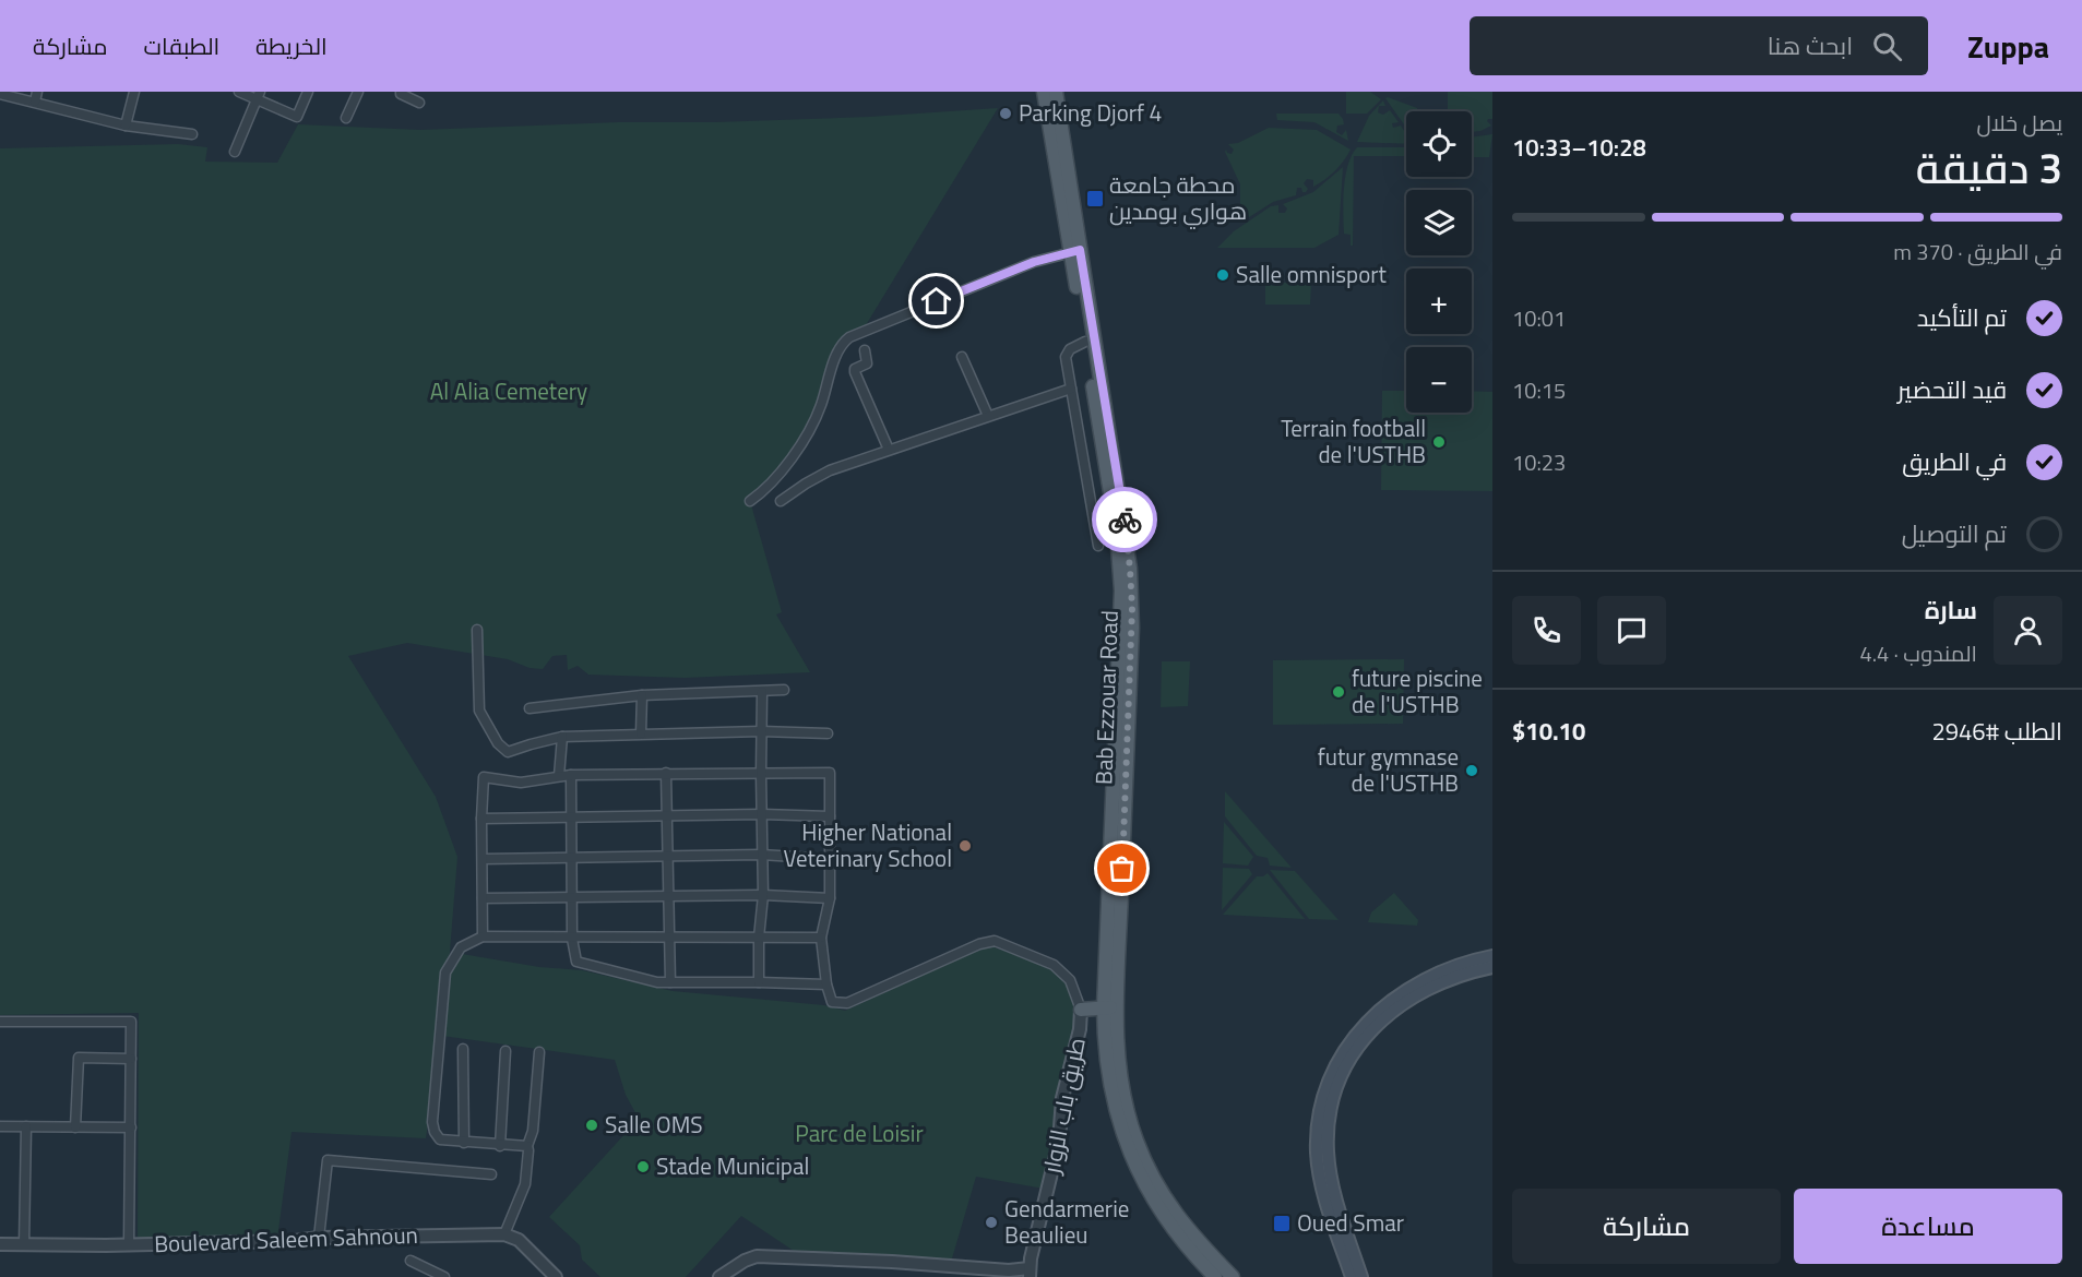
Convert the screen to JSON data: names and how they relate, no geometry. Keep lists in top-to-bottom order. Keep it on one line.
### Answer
{"streets":{"main road":["Bab Ezzouar Road"],"street":["طريق باب الزوار","Boulevard Saleem Sahnoun"]},"parks":["Al Alia Cemetery","Parc de Loisir"],"places":{"other":["Parking Djorf 4","Salle omnisport","Terrain football de l'USTHB","future piscine de l'USTHB","futur gymnase de l'USTHB","Higher National Veterinary School","Salle OMS","Stade Municipal","Gendarmerie Beaulieu"],"transit":["محطة جامعة هواري بومدين","Oued Smar"]},"page":{"header":"Zuppa","search":"ابحث هنا","nav":["الخريطة","الطبقات","مشاركة"],"heading":["3 دقيقة","يصل خلال","10:28–10:33"],"panel":["سارة","المندوب · 4.4","الطلب #2946","$10.10"],"map_buttons":["+","−"],"bar":"في الطريق · 370 m","list":[["تم التأكيد","10:01"],["قيد التحضير","10:15"],["في الطريق","10:23"],"تم التوصيل"],"buttons":["مساعدة","مشاركة"]}}
